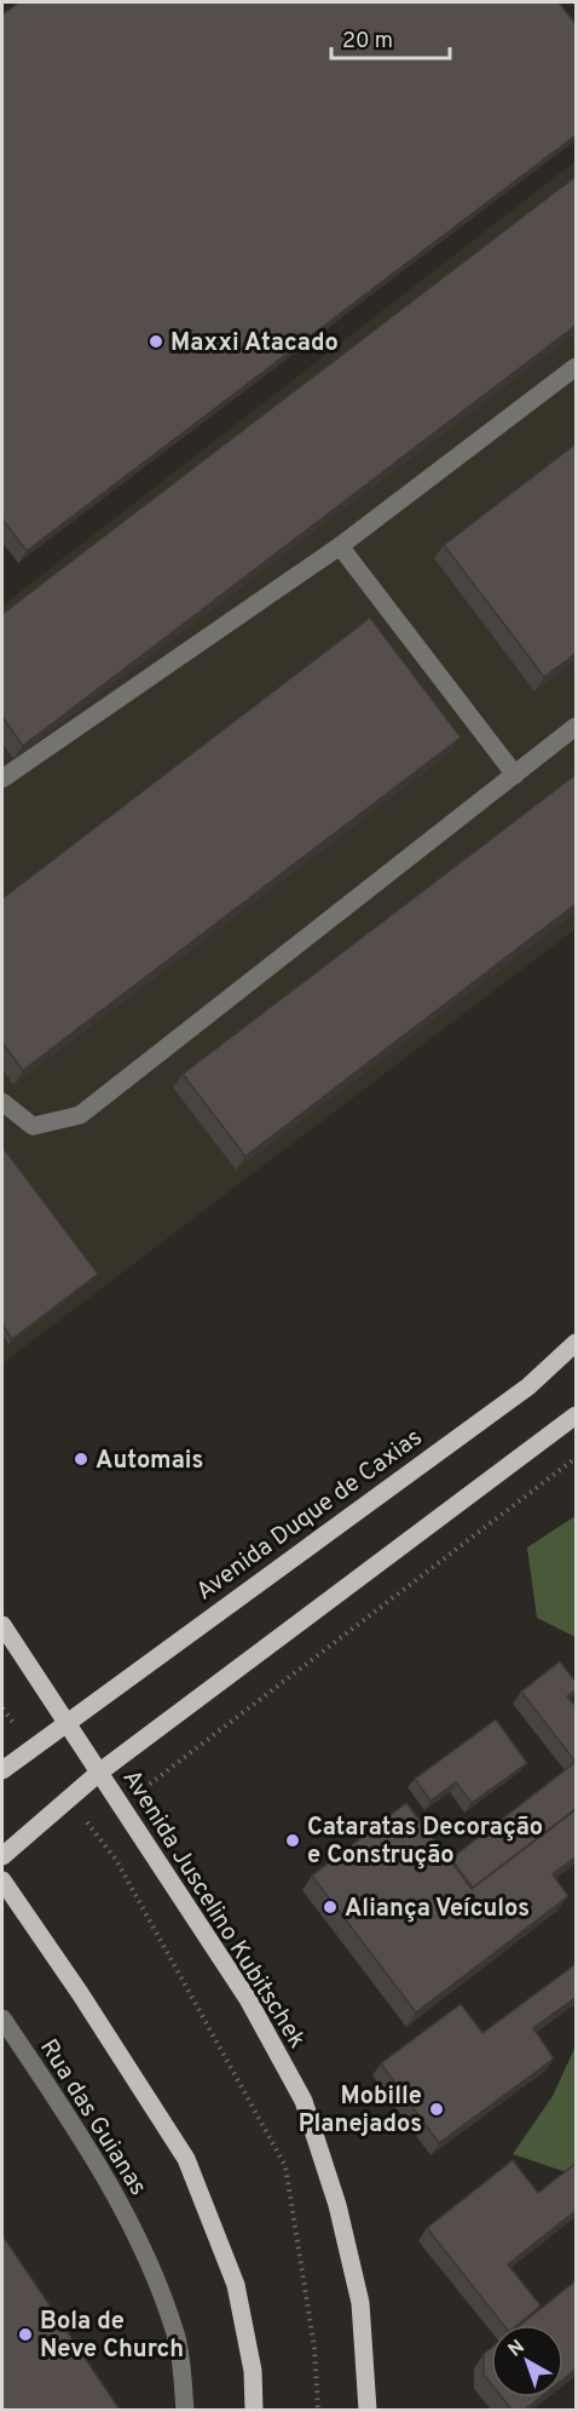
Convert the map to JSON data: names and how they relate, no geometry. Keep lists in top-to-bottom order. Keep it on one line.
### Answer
{"streets":{"main road":["Avenida Duque de Caxias","Avenida Juscelino Kubitschek"],"street":["Rua das Guianas"]},"crossings":[["Avenida Duque de Caxias","Avenida Juscelino Kubitschek"]],"places":["Maxxi Atacado","Automais","Cataratas Decoração e Construção","Aliança Veículos","Mobille Planejados","Bola de Neve Church"],"scale_bar":"20 m","north":"top left"}
